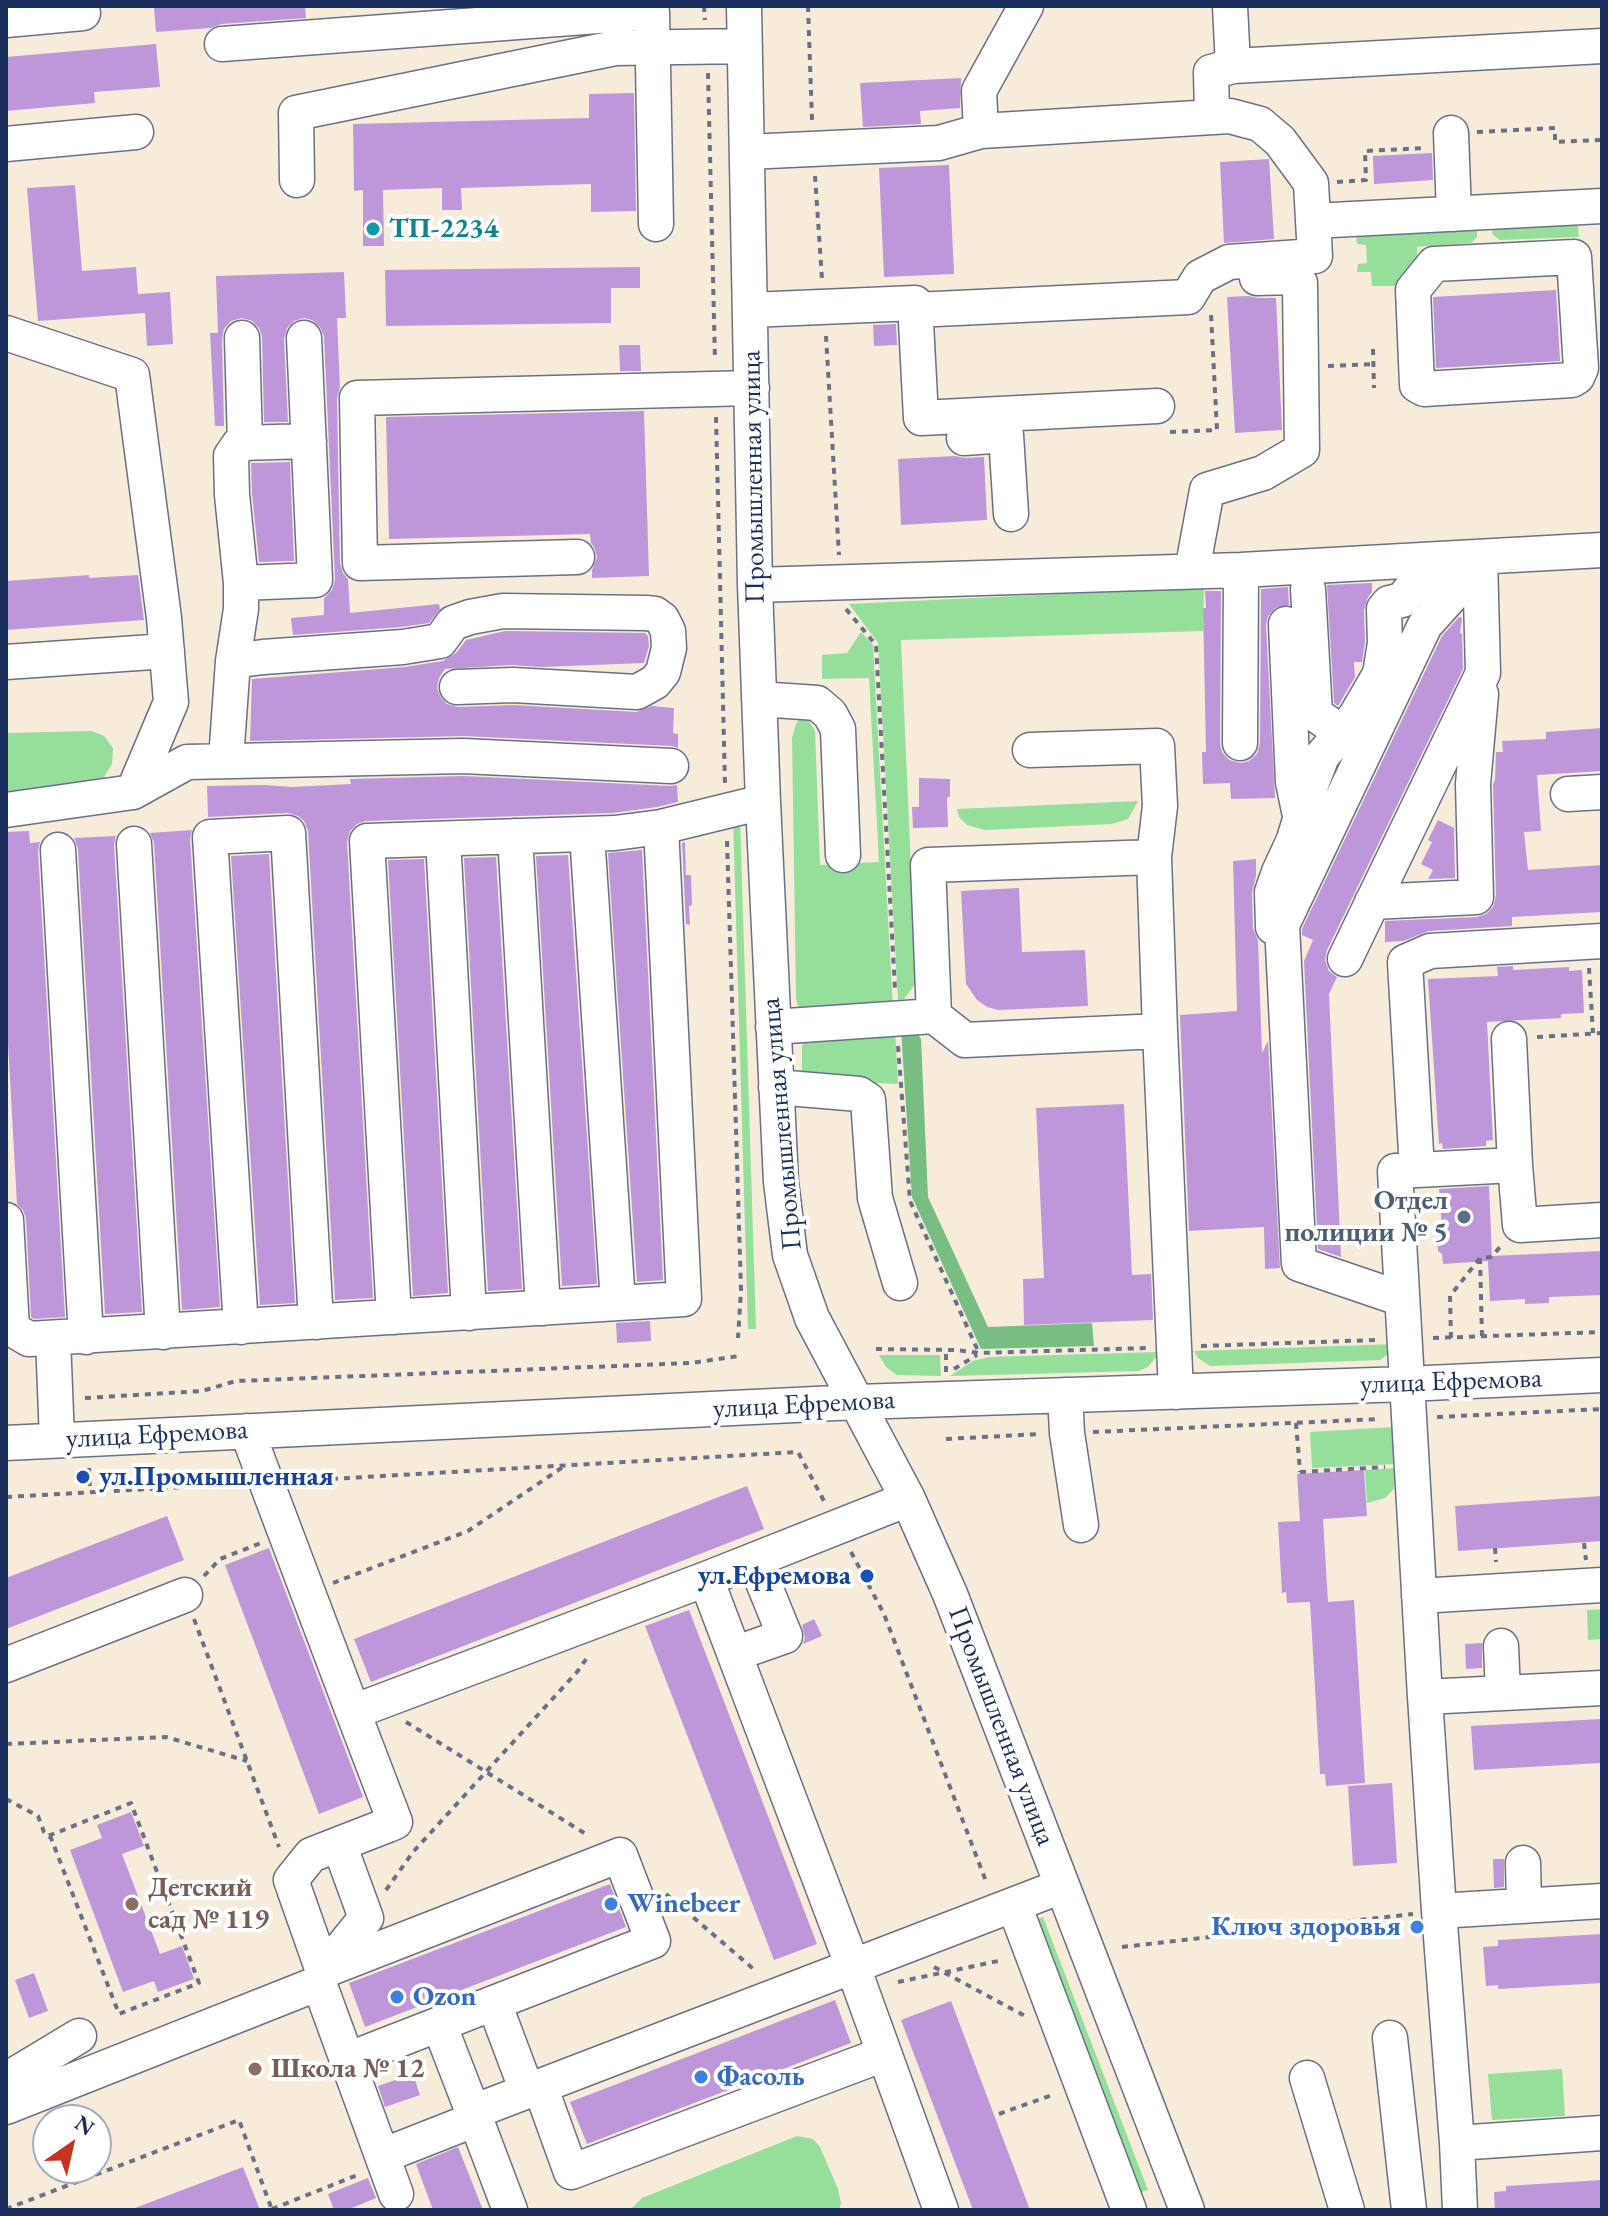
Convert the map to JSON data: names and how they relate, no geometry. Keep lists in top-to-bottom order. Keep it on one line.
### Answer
{"streets":{"street":["Промышленная улица","улица Ефремова"]},"crossings":[["Промышленная улица","улица Ефремова"]],"places":["ТП-2234","Отдел полиции № 5","ул.Промышленная","ул.Ефремова","Детский сад № 119","Winebeer","Ключ здоровья","Ozon","Школа № 12","Фасоль"],"north":"top right"}
